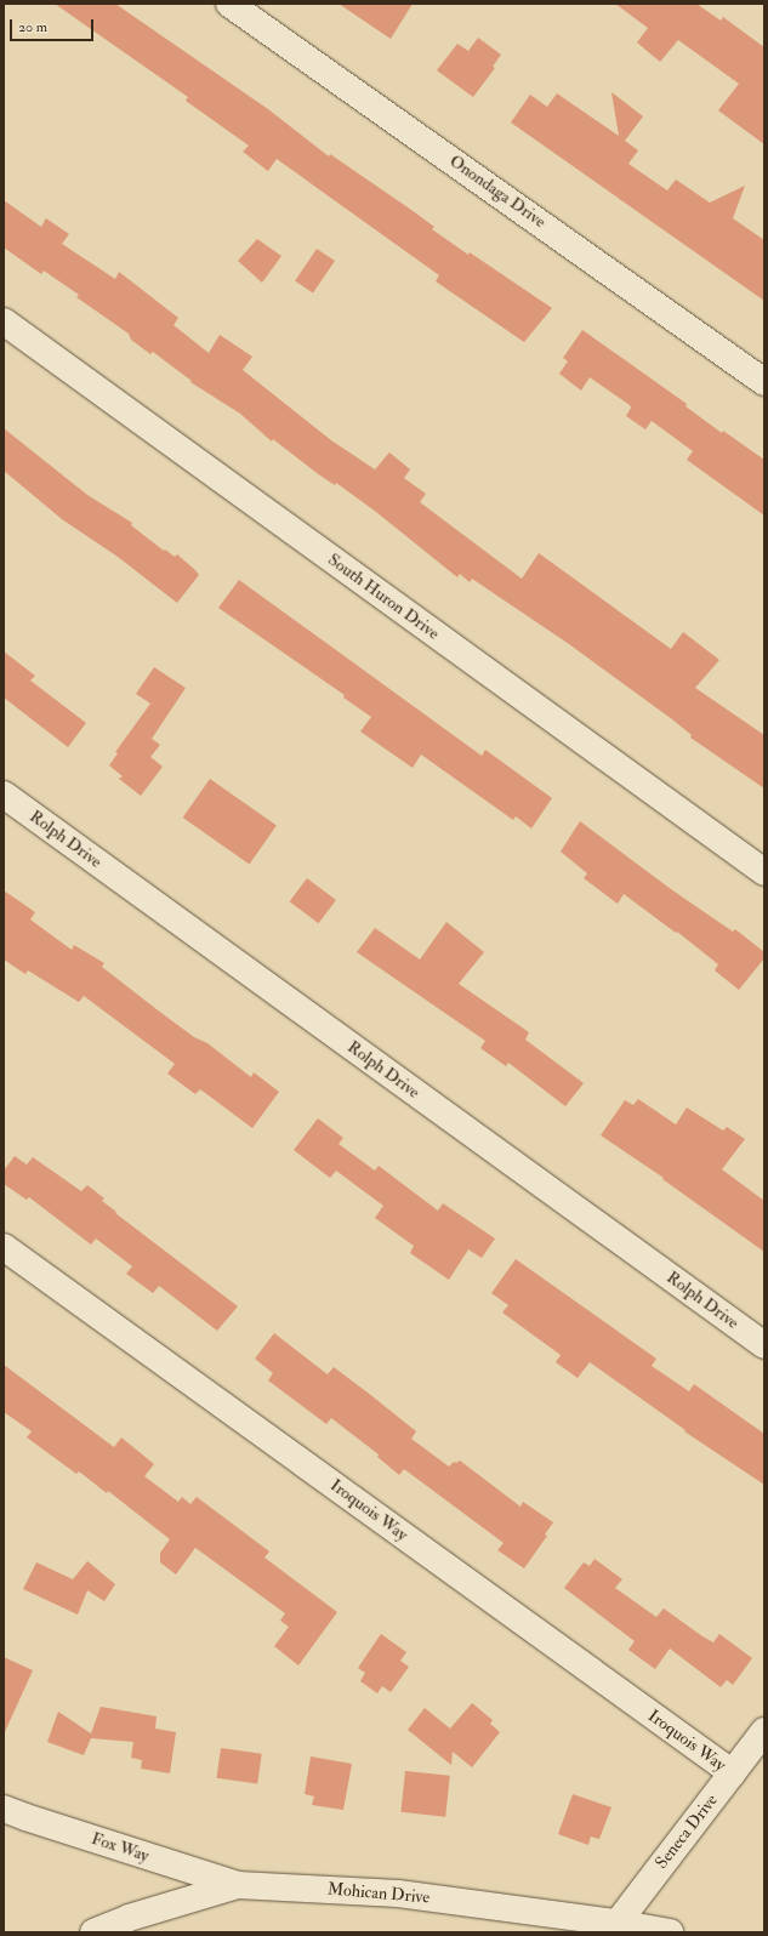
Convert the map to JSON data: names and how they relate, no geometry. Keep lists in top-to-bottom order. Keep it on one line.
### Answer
{"streets":{"street":["Onondaga Drive","South Huron Drive","Rolph Drive","Iroquois Way","Seneca Drive","Fox Way","Mohican Drive"]},"crossings":[["Iroquois Way","Seneca Drive"],["Seneca Drive","Mohican Drive"],["Fox Way","Mohican Drive"]],"scale_bar":"20 m"}
